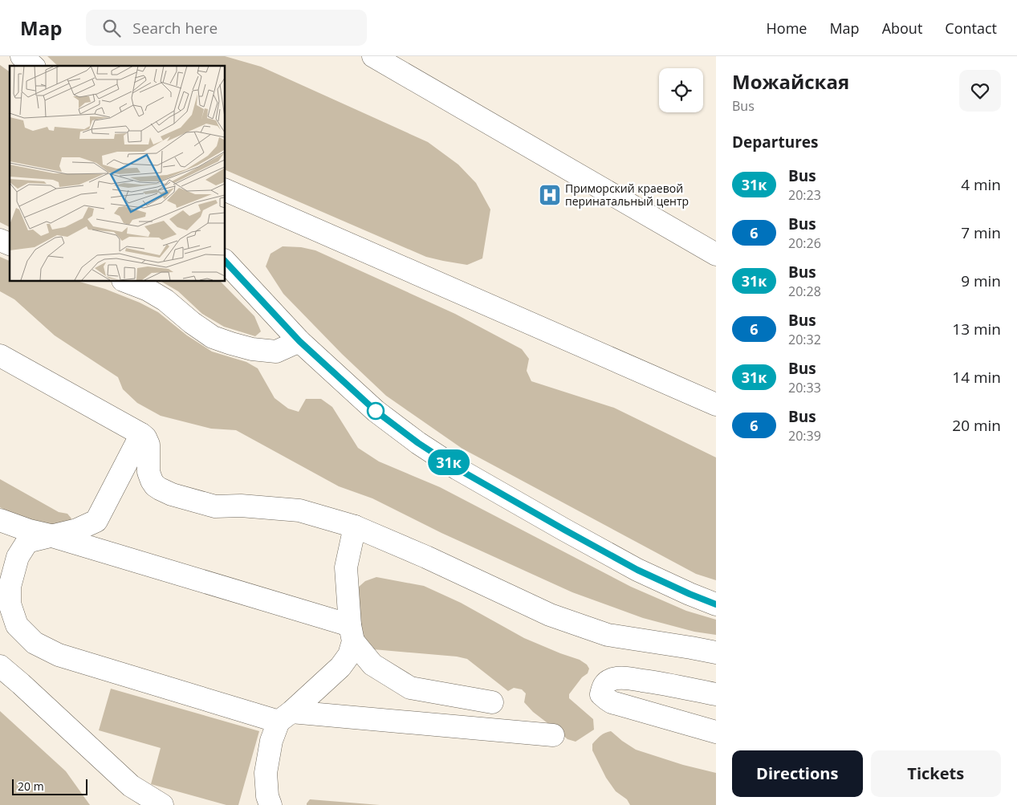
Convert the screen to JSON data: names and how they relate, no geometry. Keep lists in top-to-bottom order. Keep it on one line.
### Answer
{"places":{"hospital":["Приморский краевой перинатальный центр"]},"lines":["bus line 31к"],"scale_bar":"20 m","page":{"header":"Map","search":"Search here","nav":["Home","Map","About","Contact"],"on_map":"31к","heading":[["Можайская","Bus"],"Departures"],"list":[{"mark":"31к","name":"Bus","note":"20:23","value":"4 min"},{"mark":"6","name":"Bus","note":"20:26","value":"7 min"},{"mark":"31к","name":"Bus","note":"20:28","value":"9 min"},{"mark":"6","name":"Bus","note":"20:32","value":"13 min"},{"mark":"31к","name":"Bus","note":"20:33","value":"14 min"},{"mark":"6","name":"Bus","note":"20:39","value":"20 min"}],"buttons":["Directions","Tickets"],"scale":"20 m"}}
